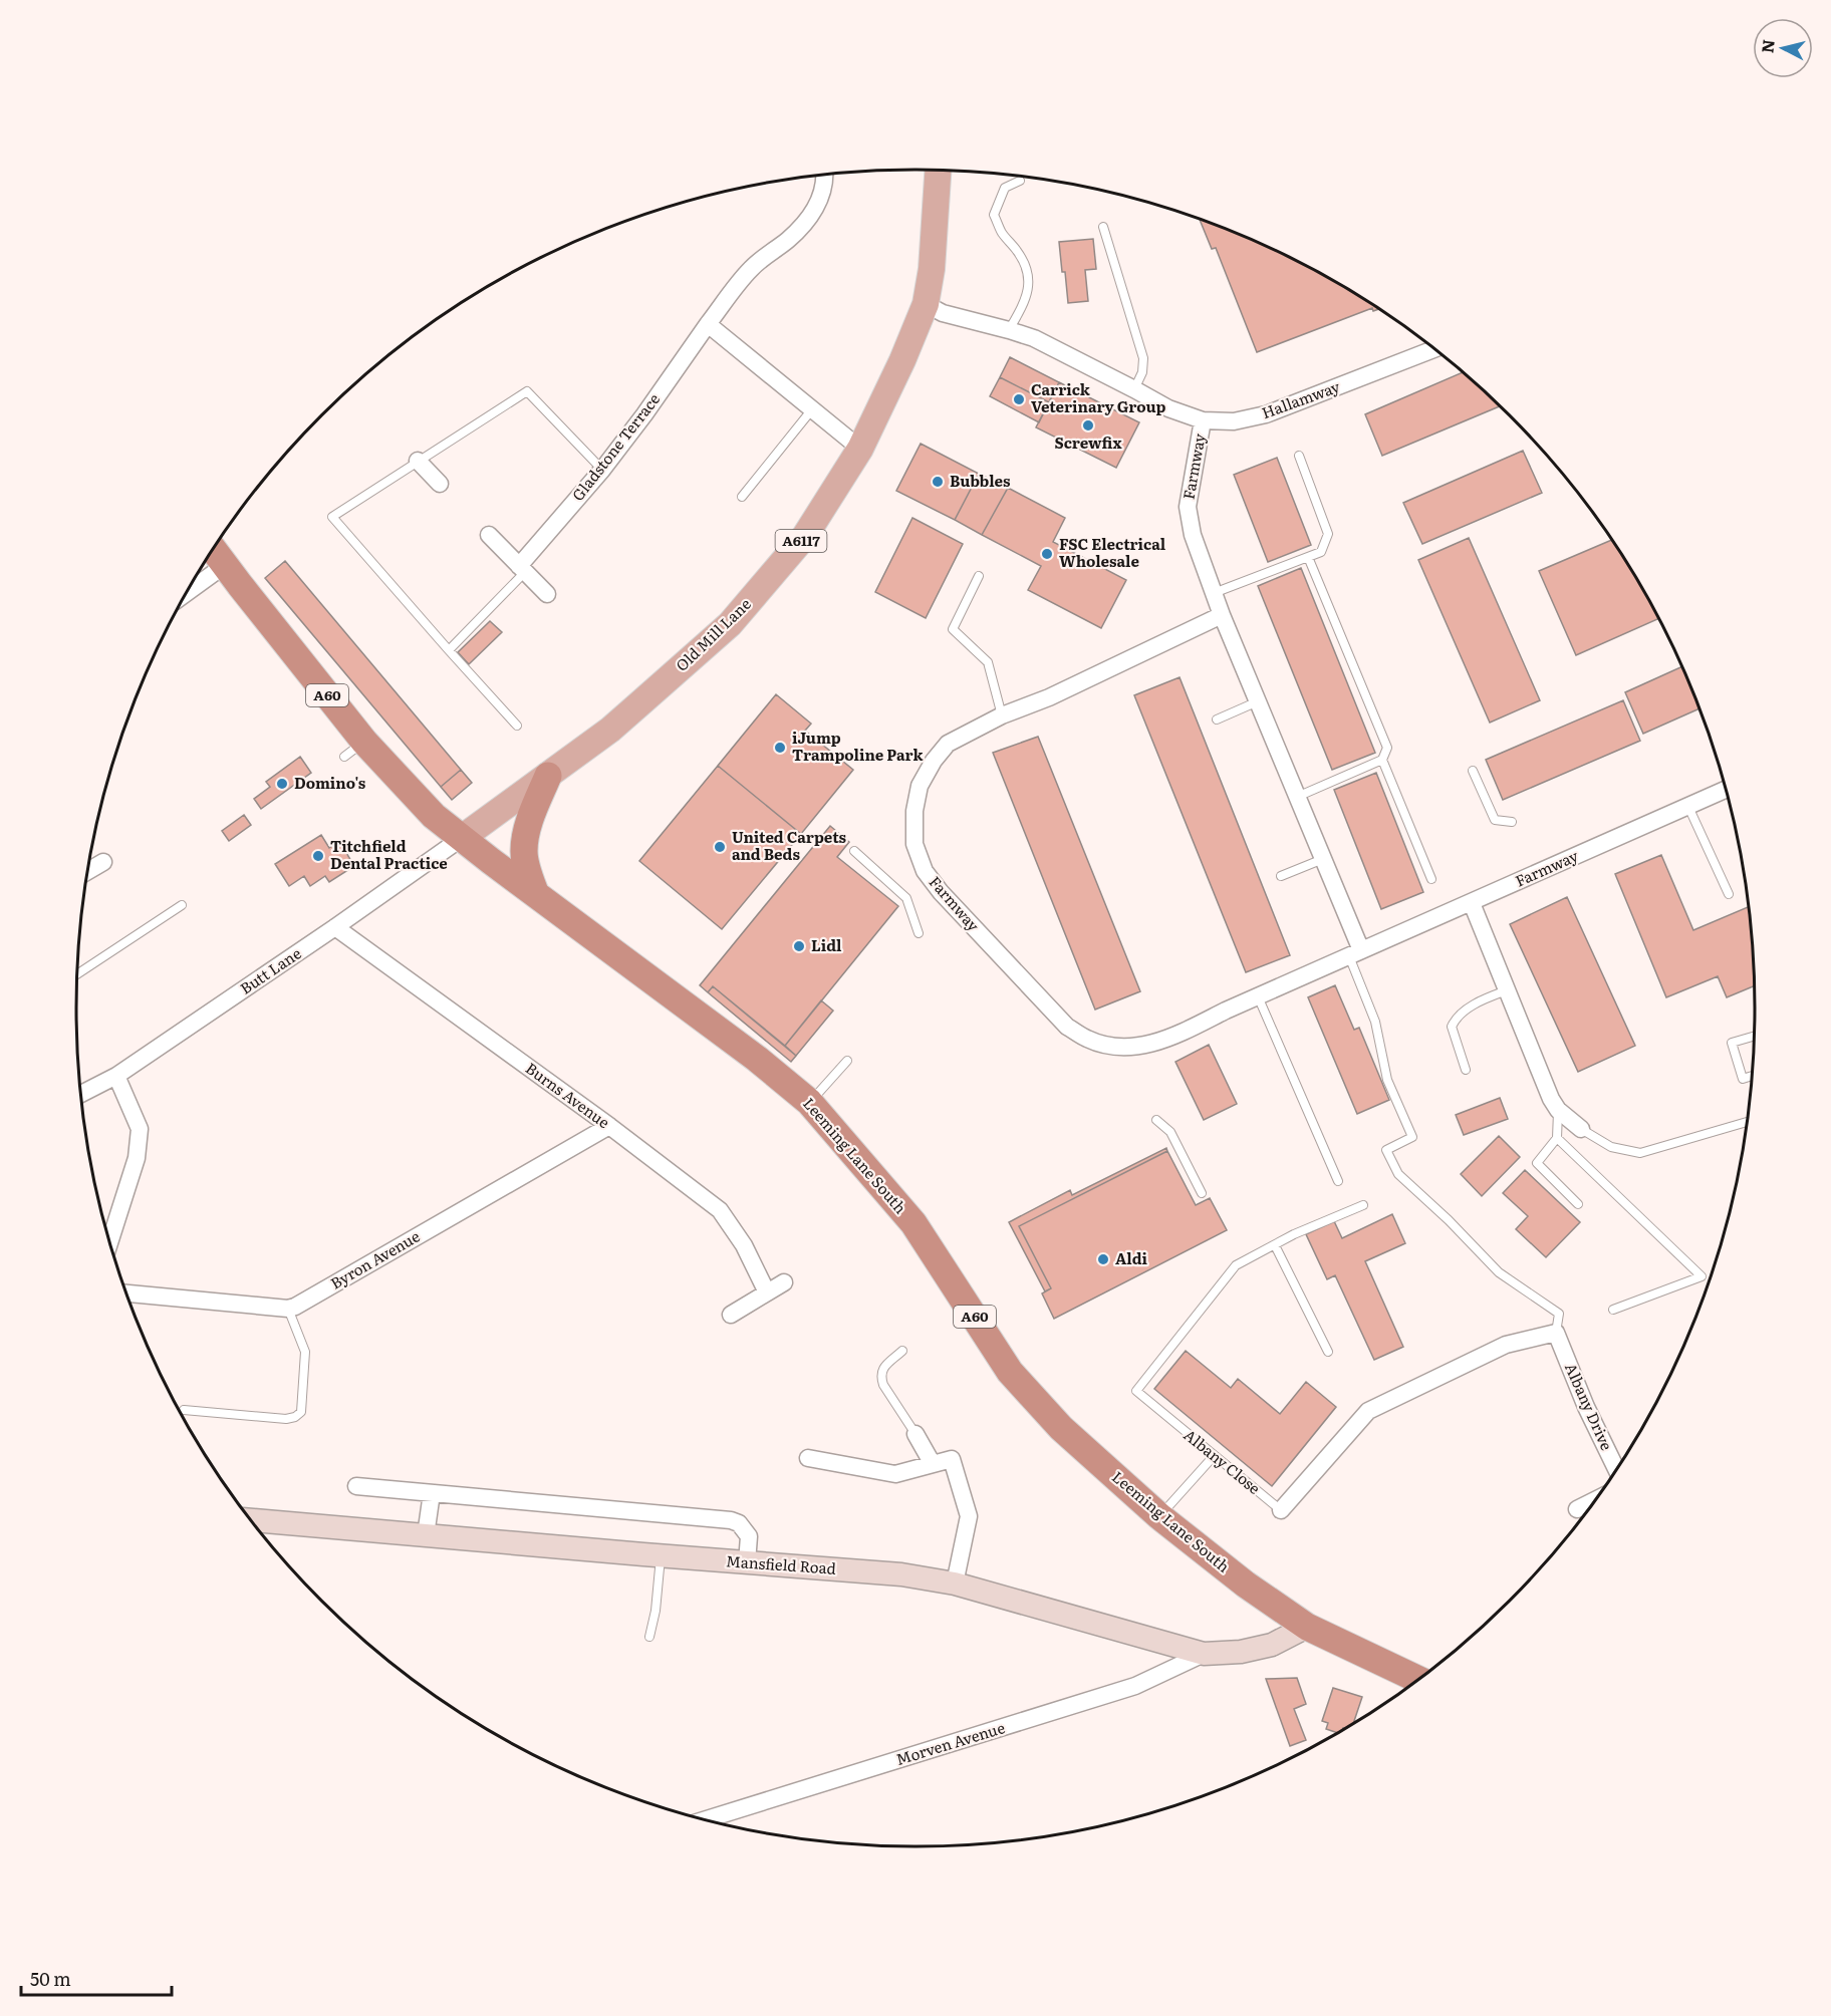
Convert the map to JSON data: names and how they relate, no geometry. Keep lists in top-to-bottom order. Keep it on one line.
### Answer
{"streets":{"highway":["A60","Leeming Lane South"],"main road":["A6117","Old Mill Lane","Mansfield Road"],"street":["Hallamway","Gladstone Terrace","Farmway","Butt Lane","Burns Avenue","Byron Avenue","Albany Drive","Albany Close","Morven Avenue"]},"crossings":[["Hallamway","Farmway"],["Hallamway","Old Mill Lane"],["Old Mill Lane","Butt Lane"],["Old Mill Lane","Leeming Lane South"],["Butt Lane","Burns Avenue"],["Butt Lane","Leeming Lane South"],["Burns Avenue","Byron Avenue"],["Leeming Lane South","Mansfield Road"],["Albany Drive","Albany Close"],["Mansfield Road","Morven Avenue"]],"places":["Carrick Veterinary Group","Screwfix","Bubbles","FSC Electrical Wholesale","iJump Trampoline Park","Domino's","United Carpets and Beds","Titchfield Dental Practice","Lidl","Aldi"],"scale_bar":"50 m","north":"left"}
